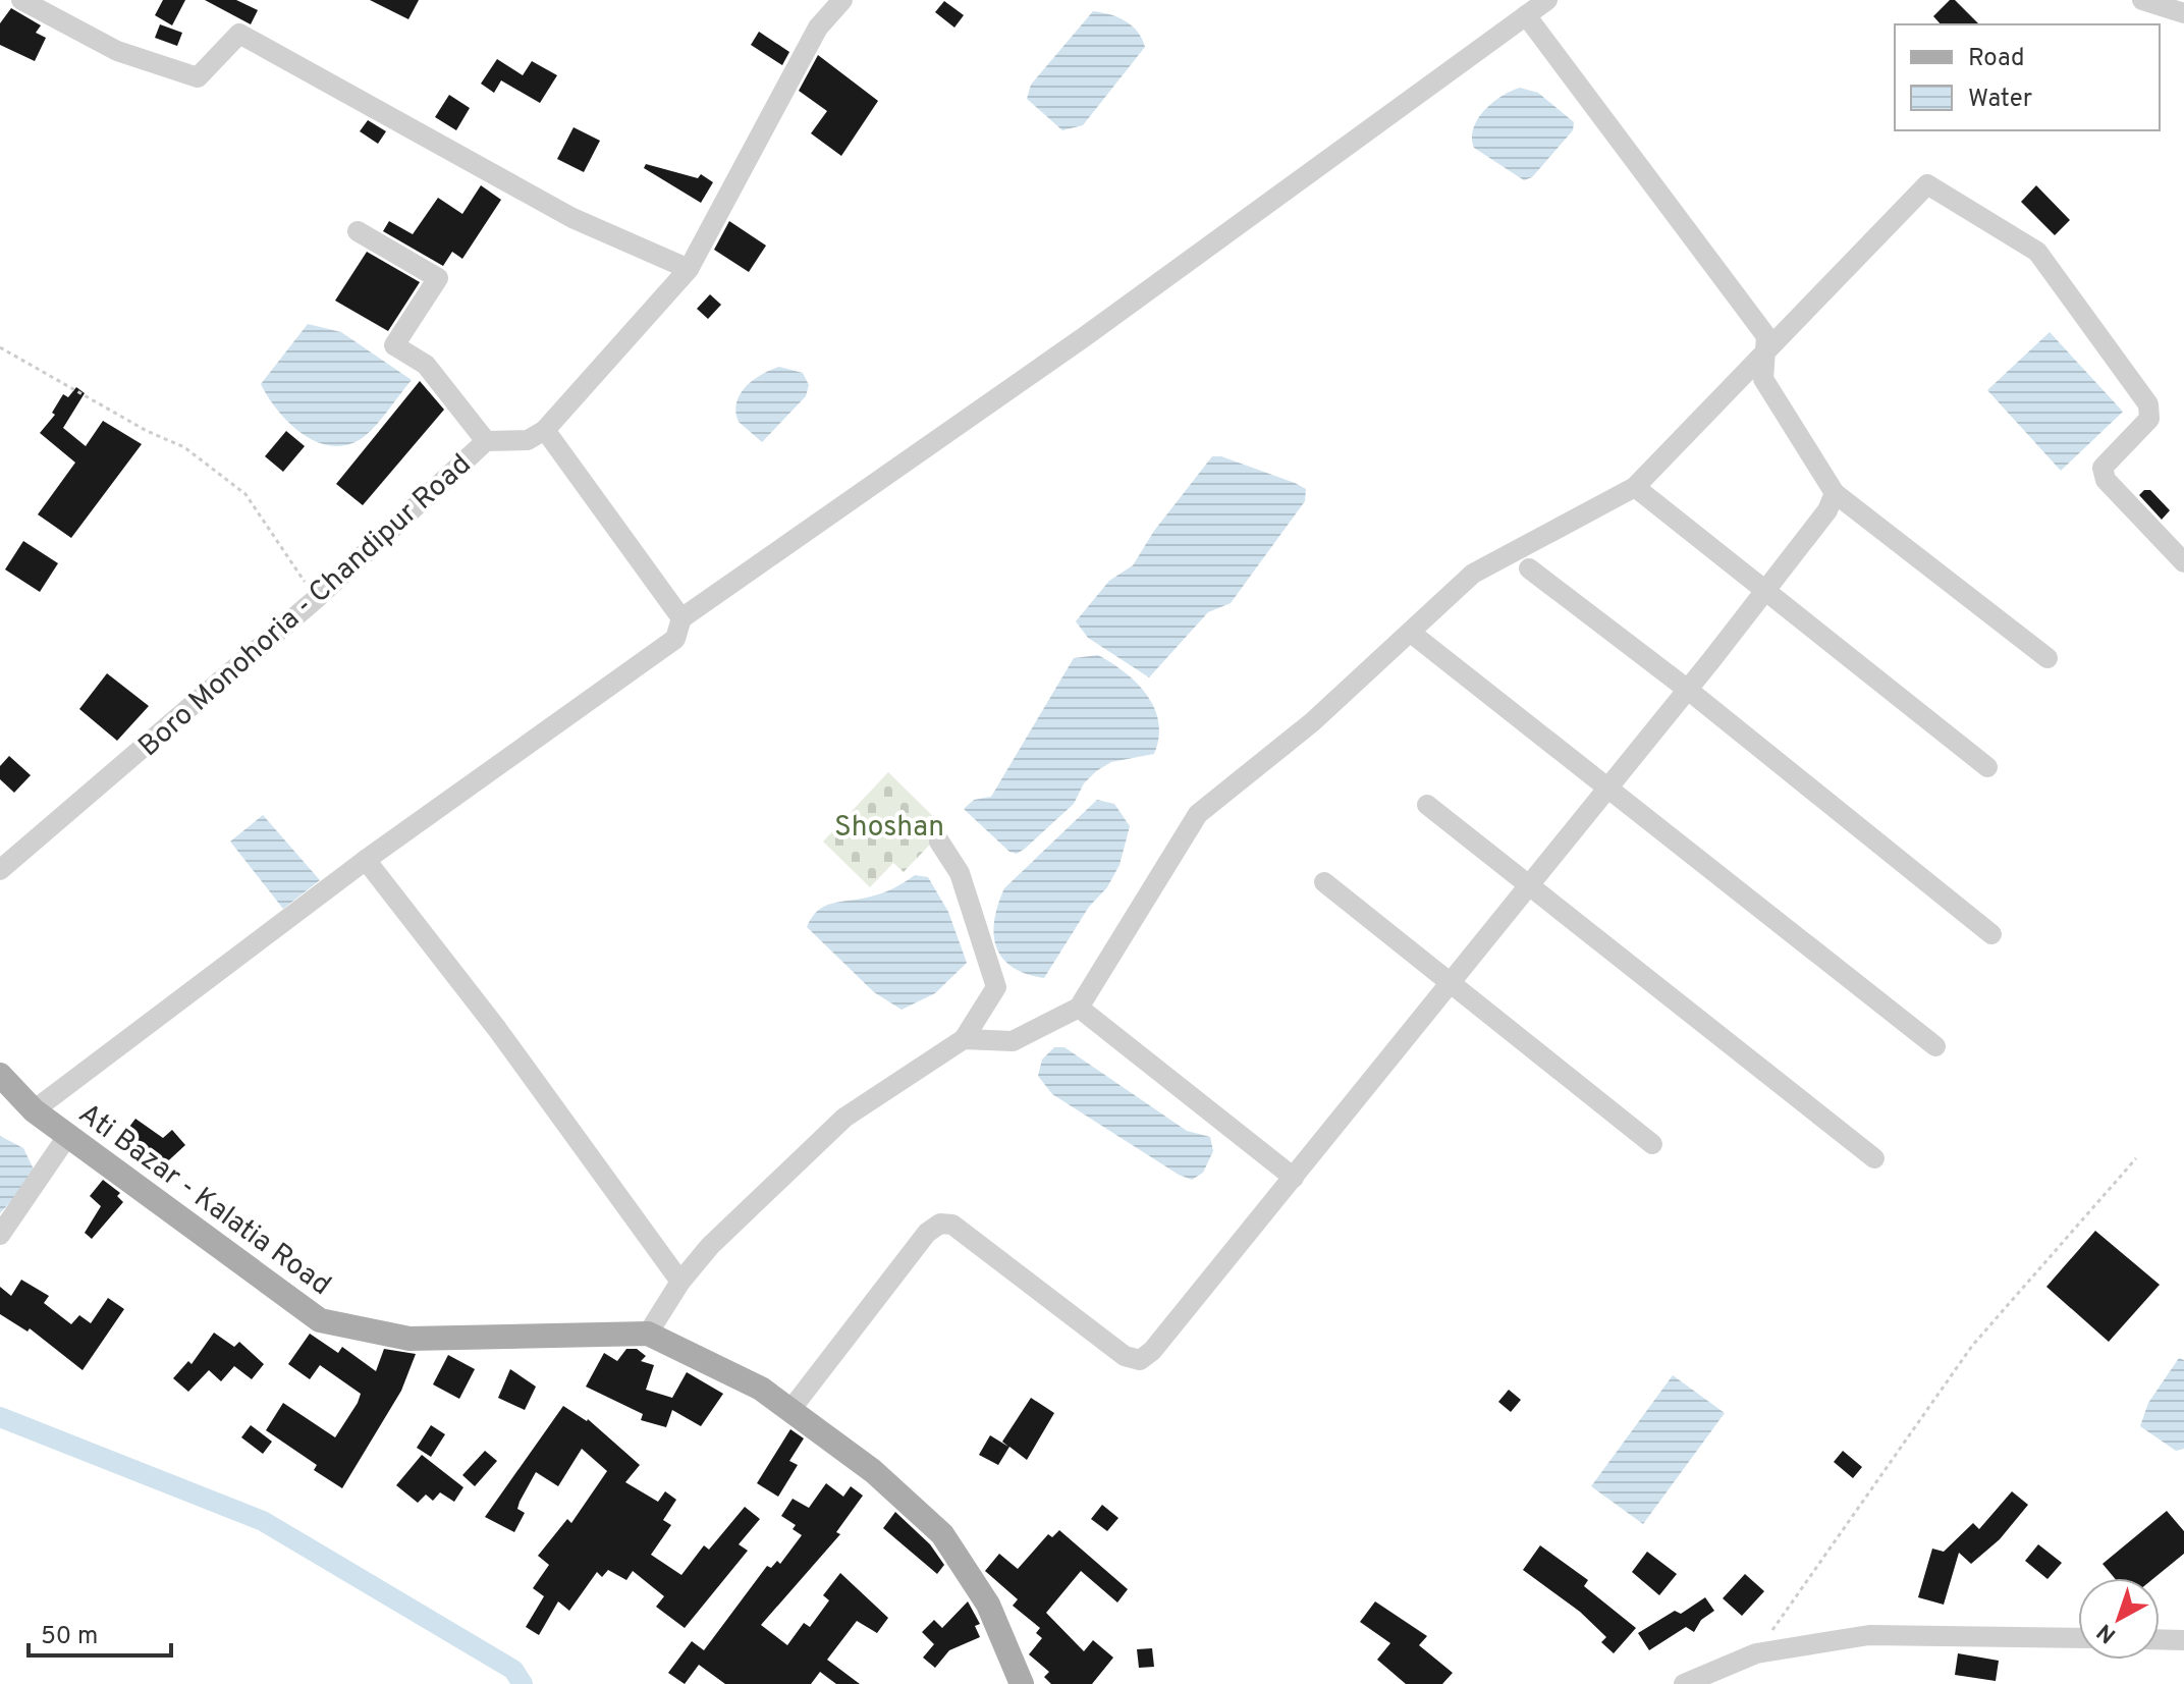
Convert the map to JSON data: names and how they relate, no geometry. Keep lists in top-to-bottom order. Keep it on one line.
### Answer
{"streets":{"main road":["Ati Bazar - Kalatia Road"],"street":["Boro Monohoria - Chandipur Road"]},"parks":["Shoshan"],"legend":["Road","Water"],"scale_bar":"50 m","north":"bottom left"}
